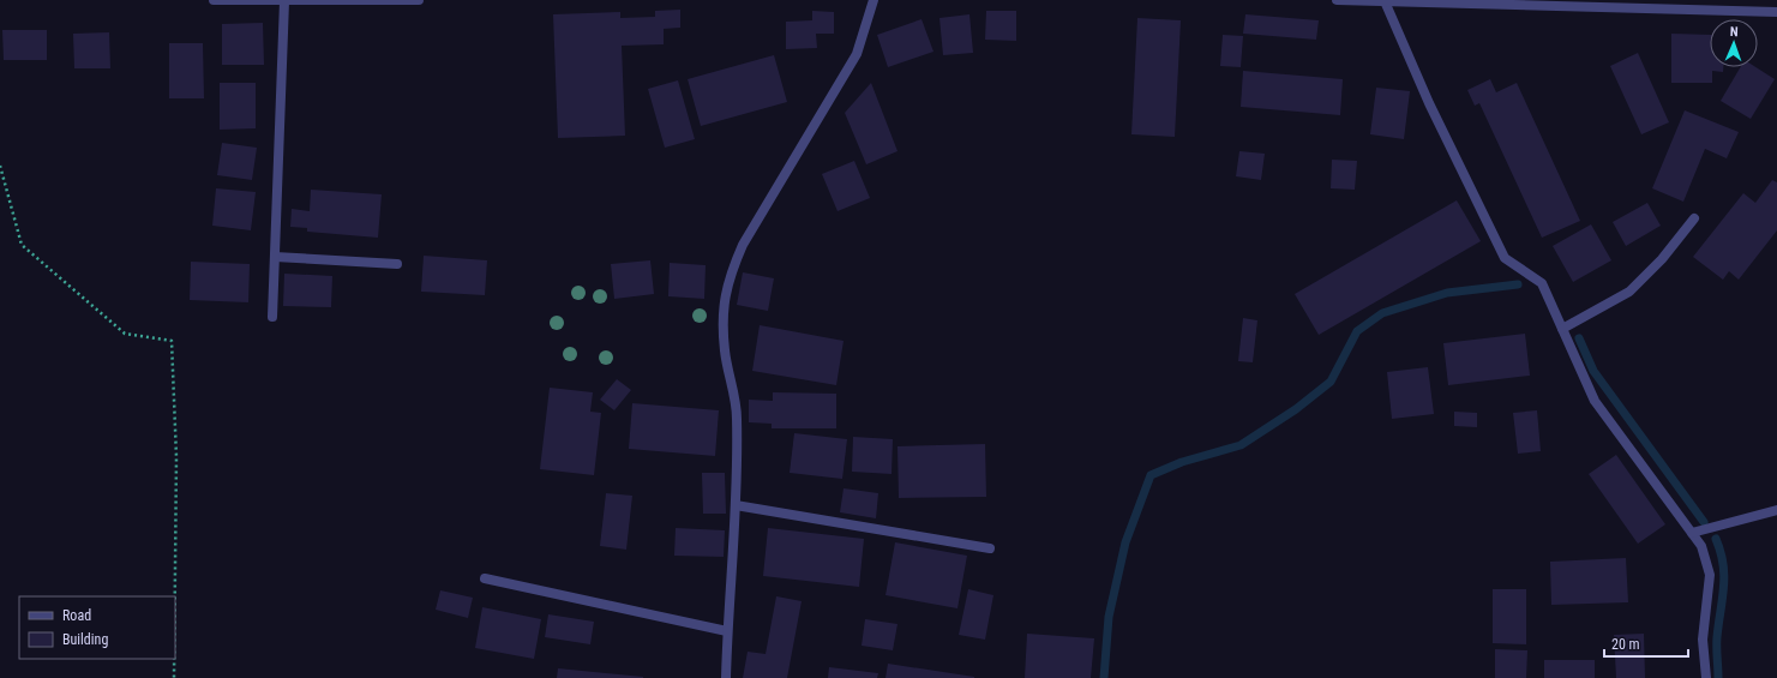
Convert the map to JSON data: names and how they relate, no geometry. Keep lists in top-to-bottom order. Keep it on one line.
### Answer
{"legend":["Road","Building"],"scale_bar":"20 m","north":"top"}
